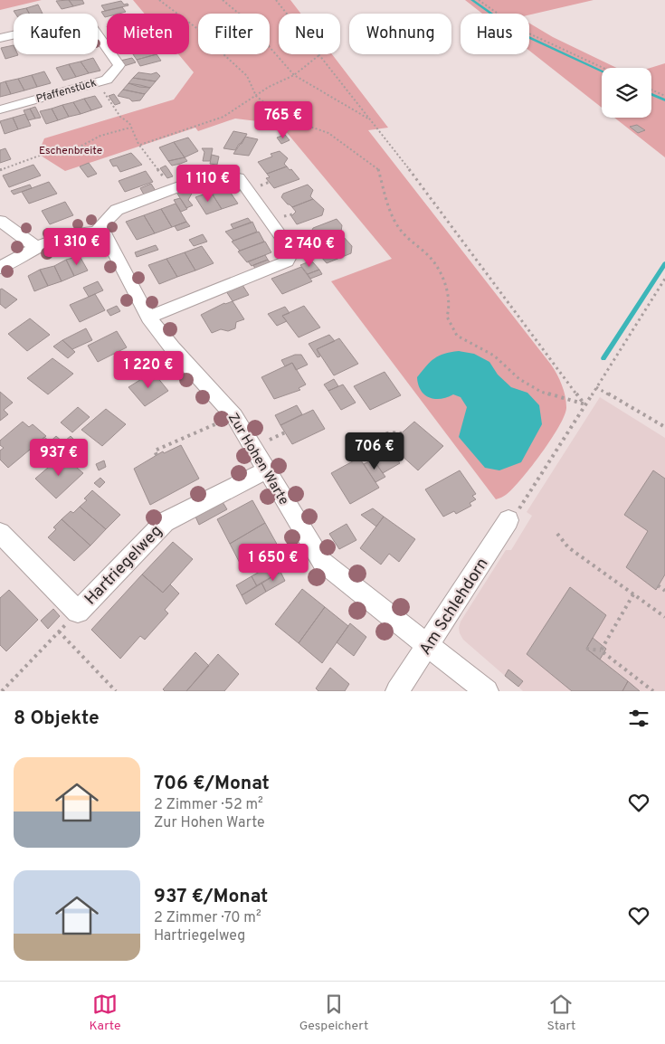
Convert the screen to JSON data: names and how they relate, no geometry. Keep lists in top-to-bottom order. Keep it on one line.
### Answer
{"streets":{"street":["Pfaffenstück","Zur Hohen Warte","Hartriegelweg","Am Schlehdorn"]},"crossings":[["Zur Hohen Warte","Hartriegelweg"],["Zur Hohen Warte","Am Schlehdorn"]],"parks":["Eschenbreite"],"page":{"chip":["Kaufen","Mieten","Filter","Neu","Wohnung","Haus"],"price":["765 €","1 110 €","1 310 €","2 740 €","1 220 €","706 €","937 €","1 650 €"],"heading":"8 Objekte","list":[{"name":"706 €/Monat","note":"2 Zimmer · 52 m² · Zur Hohen Warte"},{"name":"937 €/Monat","note":"2 Zimmer · 70 m² · Hartriegelweg"}],"tabs":["Karte","Gespeichert","Start"]}}
